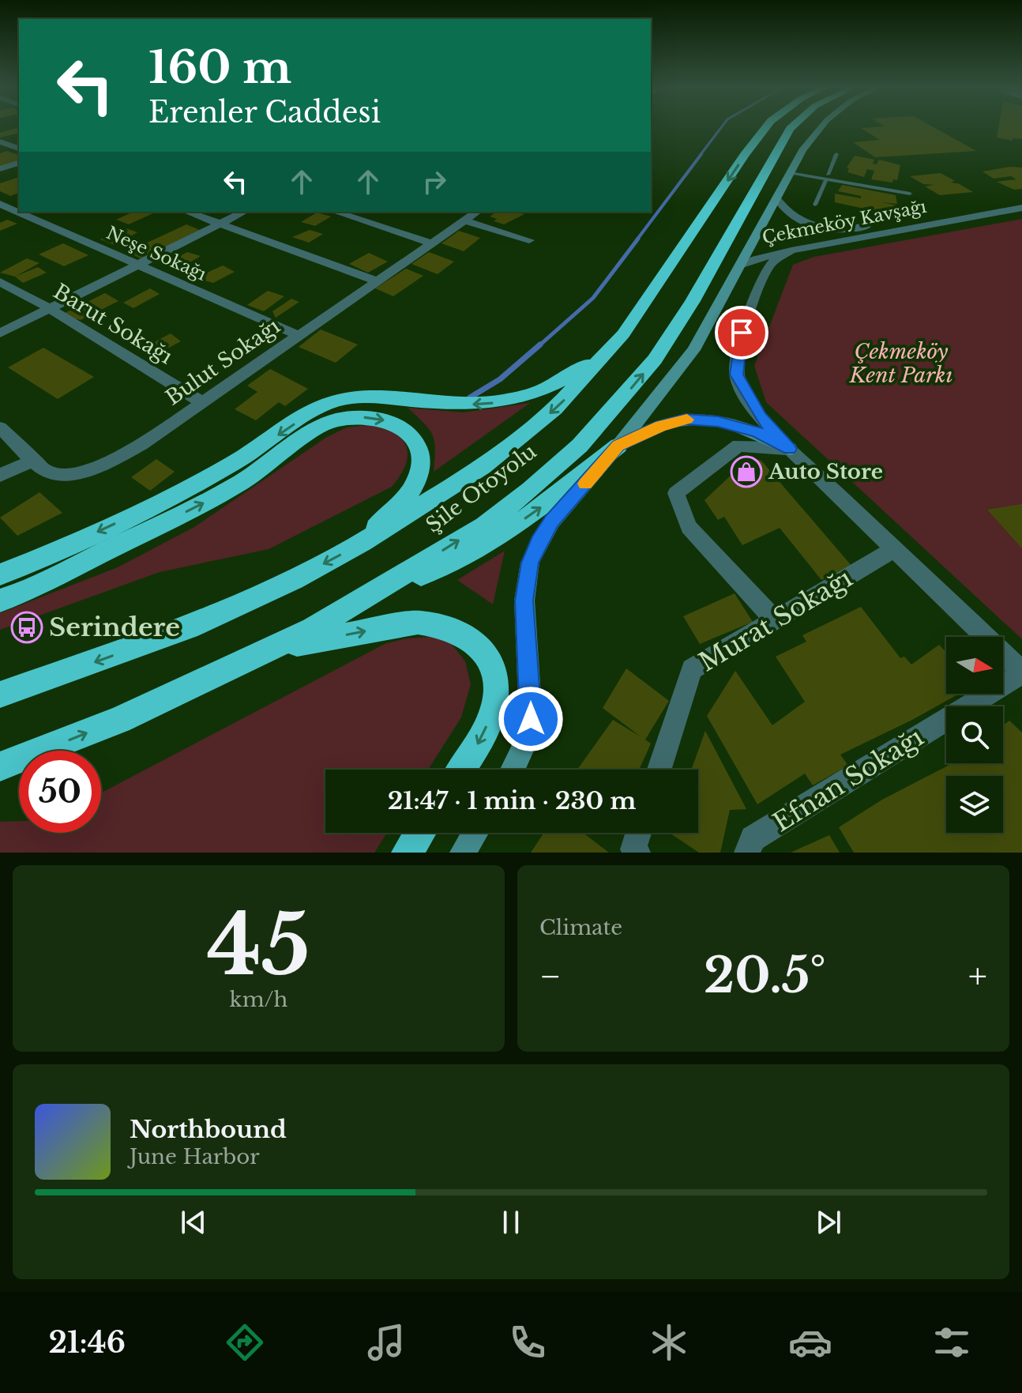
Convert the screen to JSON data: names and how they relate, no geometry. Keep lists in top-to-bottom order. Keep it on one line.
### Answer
{"streets":{"highway":["Şile Otoyolu"],"main road":["Çekmeköy Kavşağı"],"street":["Neşe Sokağı","Barut Sokağı","Bulut Sokağı","Murat Sokağı","Efnan Sokağı"]},"crossings":[["Neşe Sokağı","Bulut Sokağı"],["Barut Sokağı","Bulut Sokağı"]],"parks":["Çekmeköy Kent Parkı"],"places":{"shop":["Auto Store"],"bus stop":["Serindere"]},"north":"right","page":{"turn":["160 m","Erenler Caddesi"],"limit":"50","trip":"21:47 · 1 min · 230 m","tile":[["45","km/h"],"Climate"],"heat":["−","20.5°","+"],"song":["Northbound","June Harbor"],"tabs":"21:46"}}
